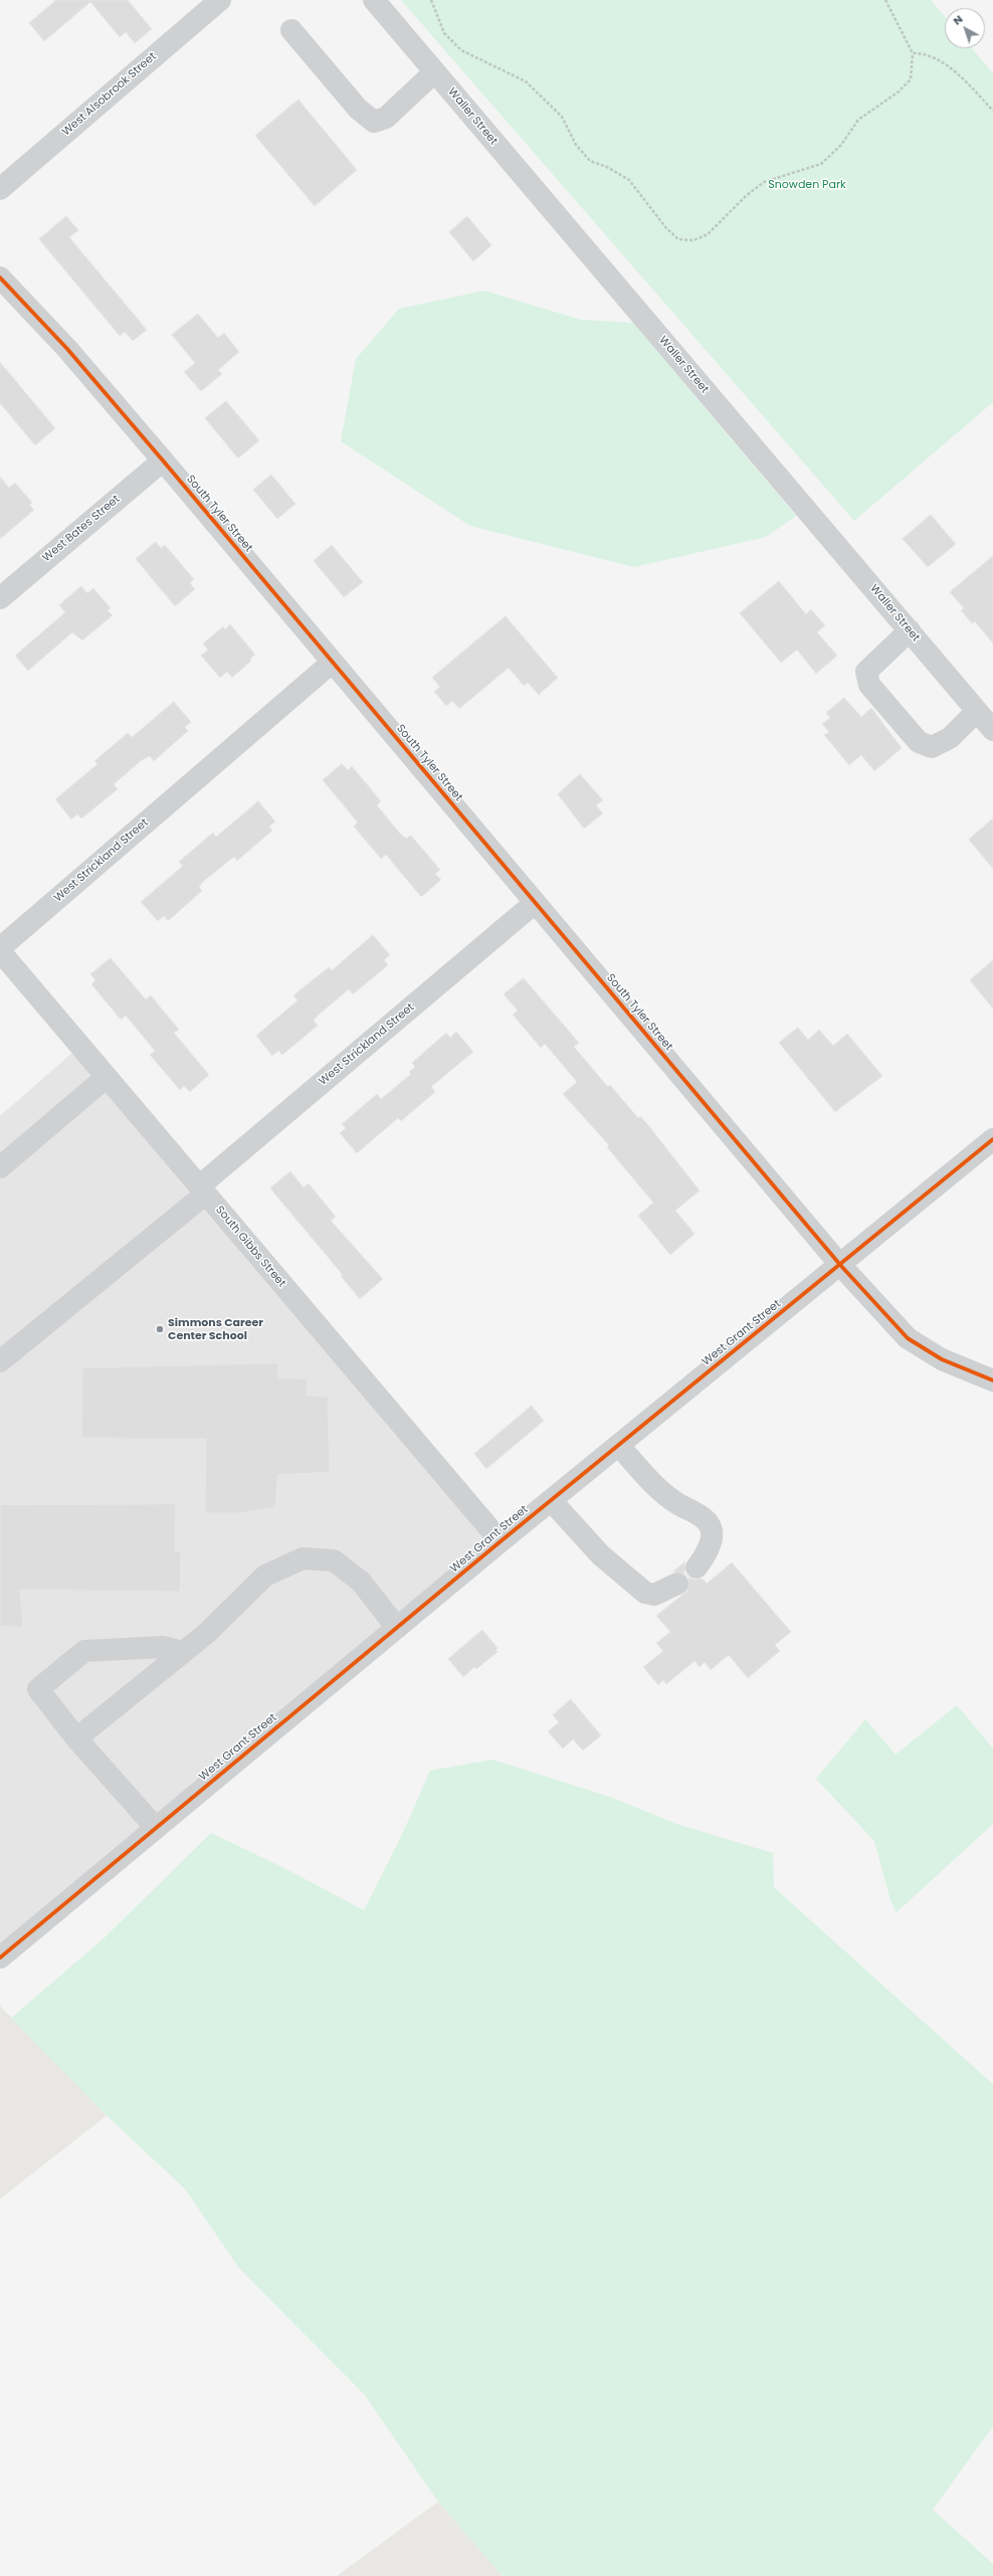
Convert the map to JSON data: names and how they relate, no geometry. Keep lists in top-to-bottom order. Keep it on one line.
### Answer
{"streets":{"street":["West Alsobrook Street","Waller Street","South Tyler Street","West Bates Street","West Strickland Street","South Gibbs Street","West Grant Street"]},"crossings":[["South Tyler Street","West Bates Street"],["South Tyler Street","West Strickland Street"],["South Tyler Street","West Grant Street"],["West Strickland Street","South Gibbs Street"],["South Gibbs Street","West Grant Street"]],"parks":["Snowden Park"],"places":["Simmons Career Center School"],"north":"top left"}
